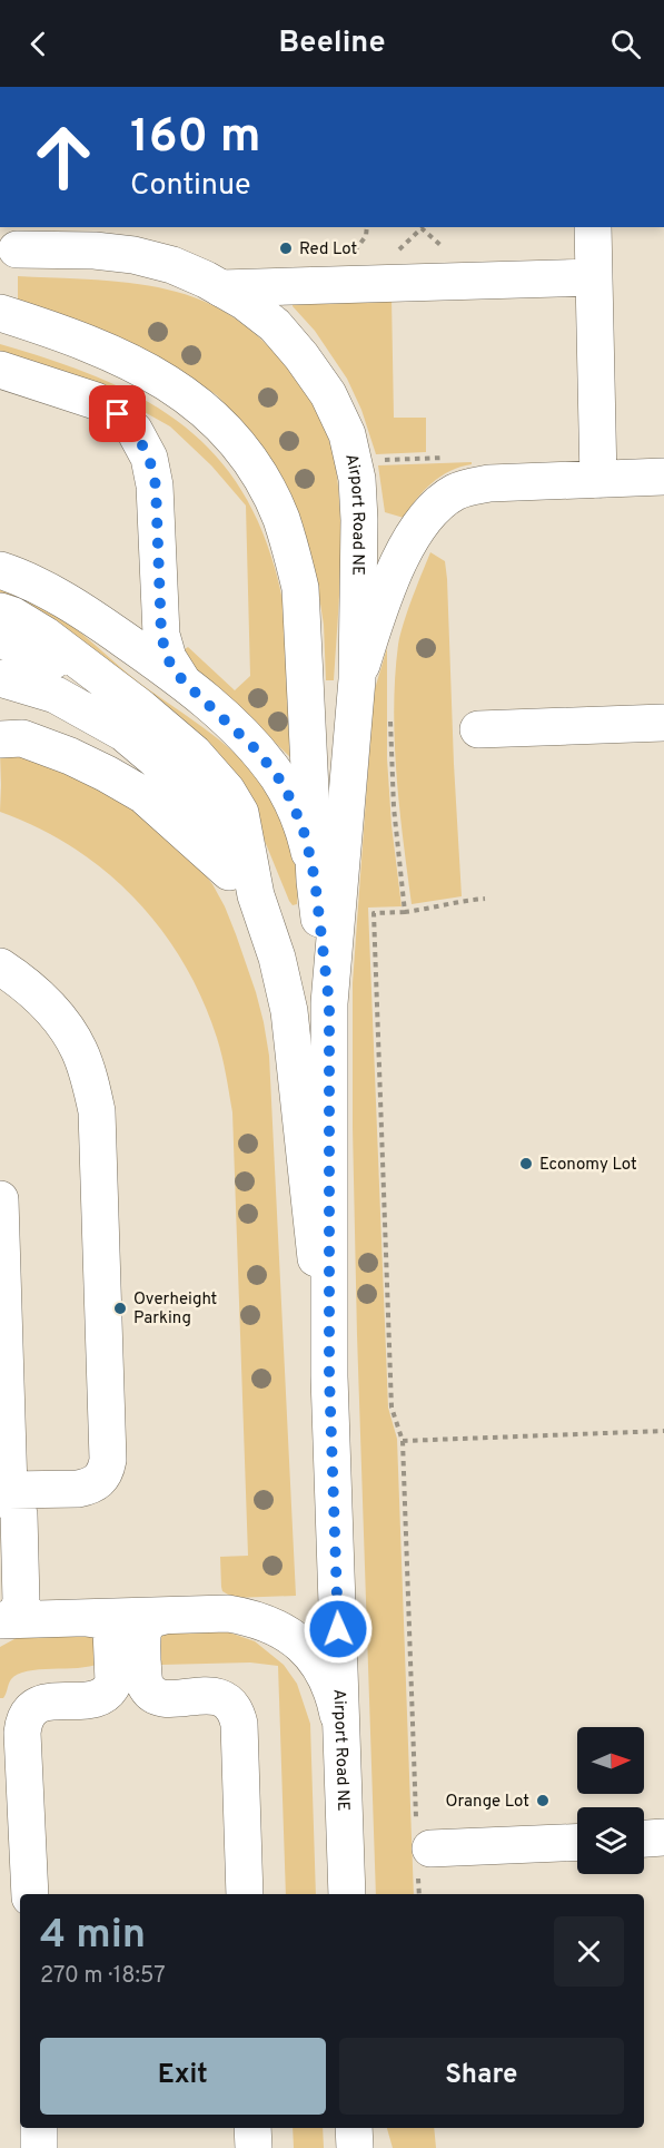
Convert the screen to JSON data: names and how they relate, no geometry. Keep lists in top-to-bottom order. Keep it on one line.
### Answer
{"streets":{"main road":["Airport Road NE"]},"places":["Red Lot","Economy Lot","Overheight Parking","Orange Lot"],"north":"right","page":{"header":"Beeline","turn":["160 m","Continue"],"heading":["4 min","270 m · 18:57"],"buttons":["Exit","Share"]}}
